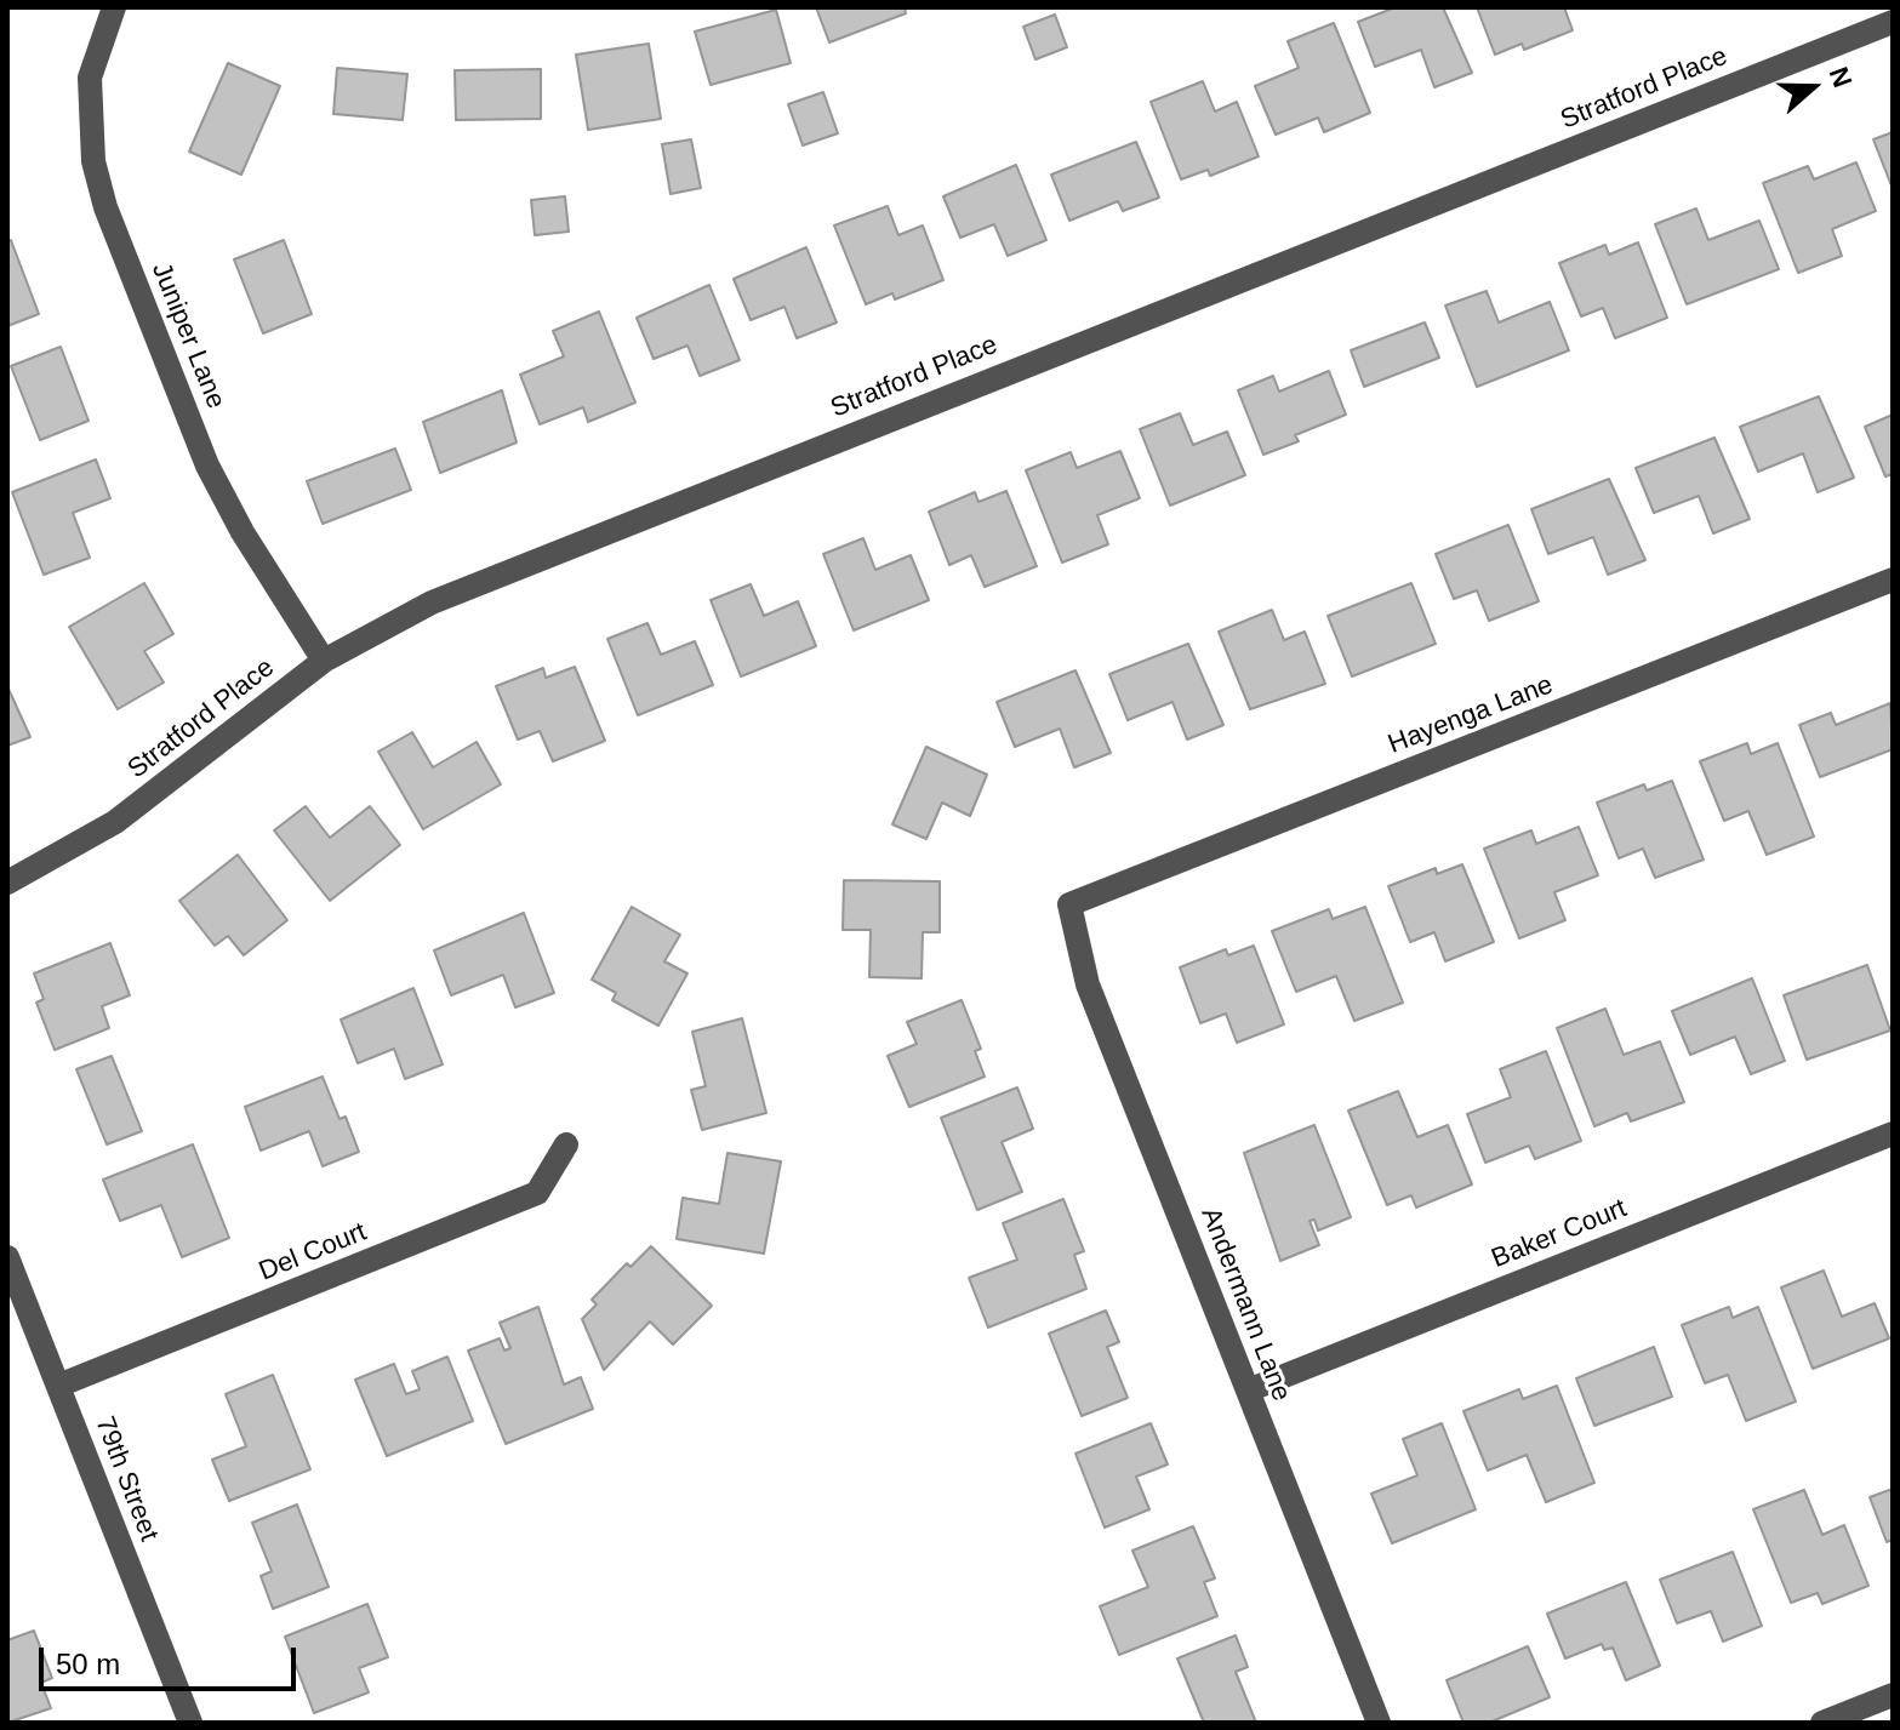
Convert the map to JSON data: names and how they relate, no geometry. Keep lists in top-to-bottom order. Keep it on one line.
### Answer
{"streets":{"street":["Stratford Place","Juniper Lane","Hayenga Lane","Baker Court","Del Court","Andermann Lane","79th Street"]},"crossings":[["Stratford Place","Juniper Lane"],["Hayenga Lane","Andermann Lane"],["Baker Court","Andermann Lane"],["Del Court","79th Street"]],"scale_bar":"50 m","north":"right"}
